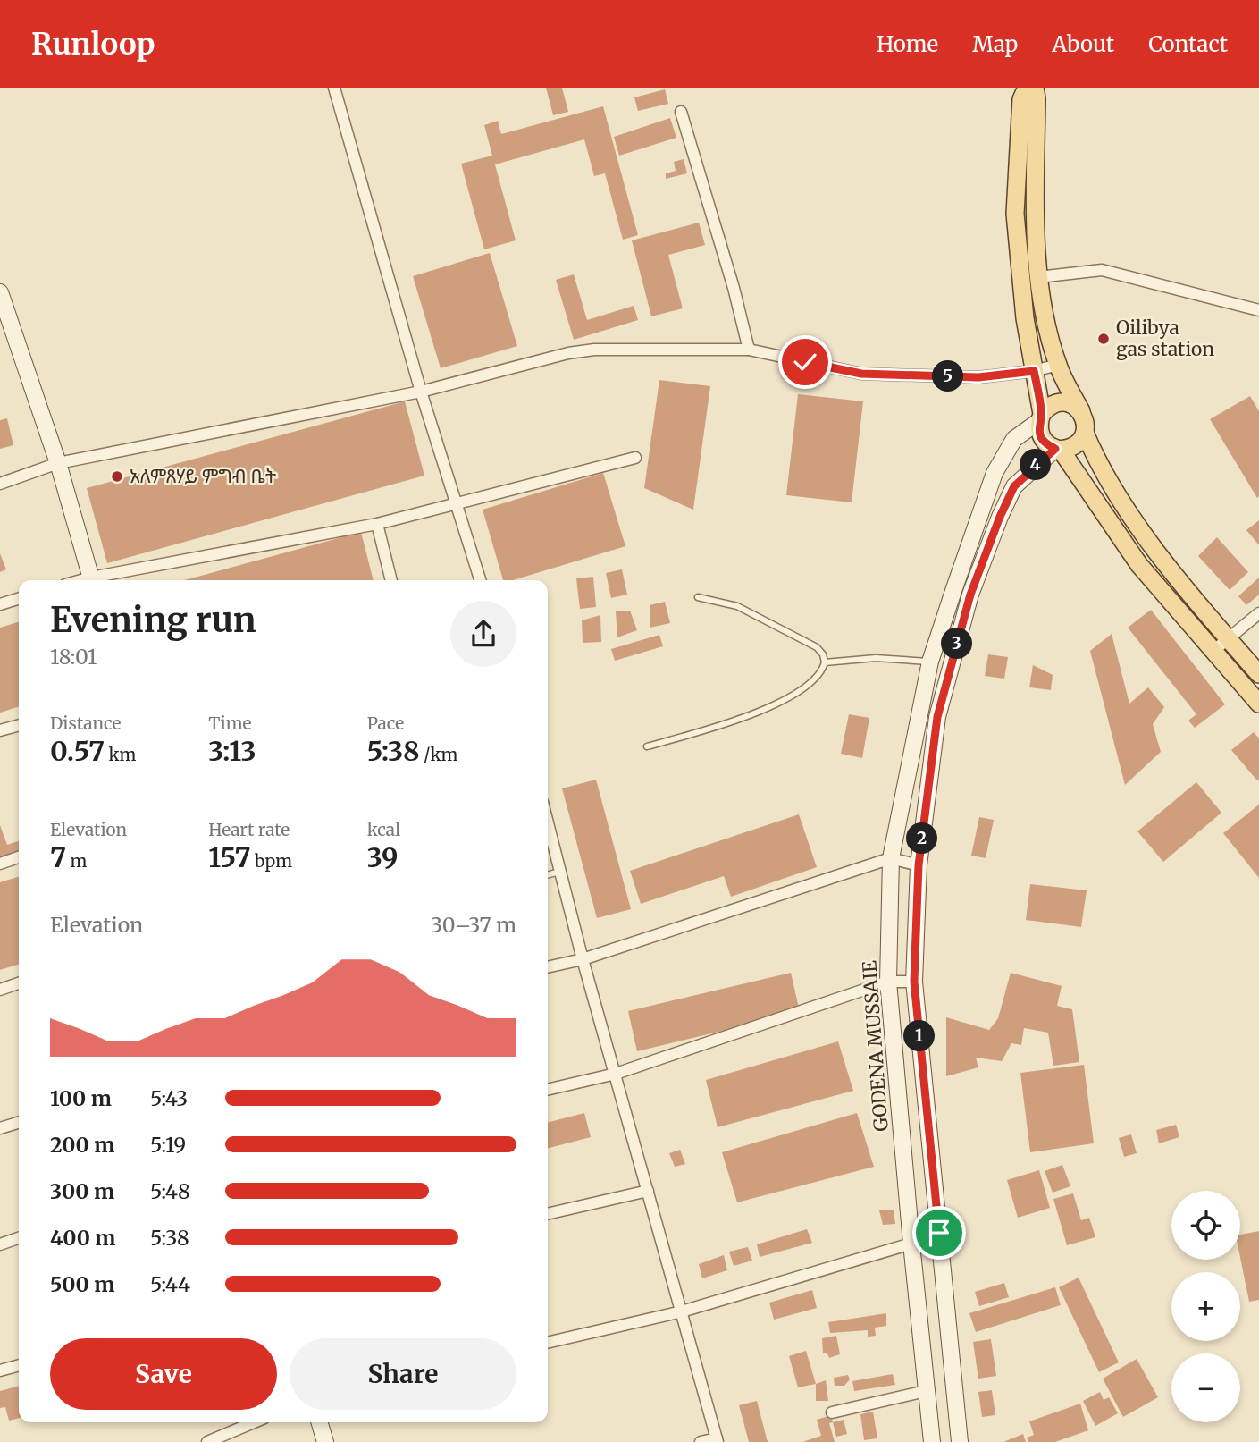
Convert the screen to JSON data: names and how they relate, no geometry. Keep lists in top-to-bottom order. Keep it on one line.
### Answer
{"streets":{"street":["GODENA MUSSAIE"]},"places":["Oilibya gas station","አለምጸሃይ ምግብ ቤት"],"page":{"header":"Runloop","nav":["Home","Map","About","Contact"],"pins":["5","4","3","2","1"],"heading":["Evening run","18:01"],"stats":[["Distance","0.57 km"],["Time","3:13"],["Pace","5:38 /km"],["Elevation","7 m"],["Heart rate","157 bpm"],["kcal","39"]],"chart":["Elevation","30–37 m"],"list":[{"name":"100 m","note":"5:43"},{"name":"200 m","note":"5:19"},{"name":"300 m","note":"5:48"},{"name":"400 m","note":"5:38"},{"name":"500 m","note":"5:44"}],"map_buttons":["+","−"],"buttons":["Save","Share"]}}
